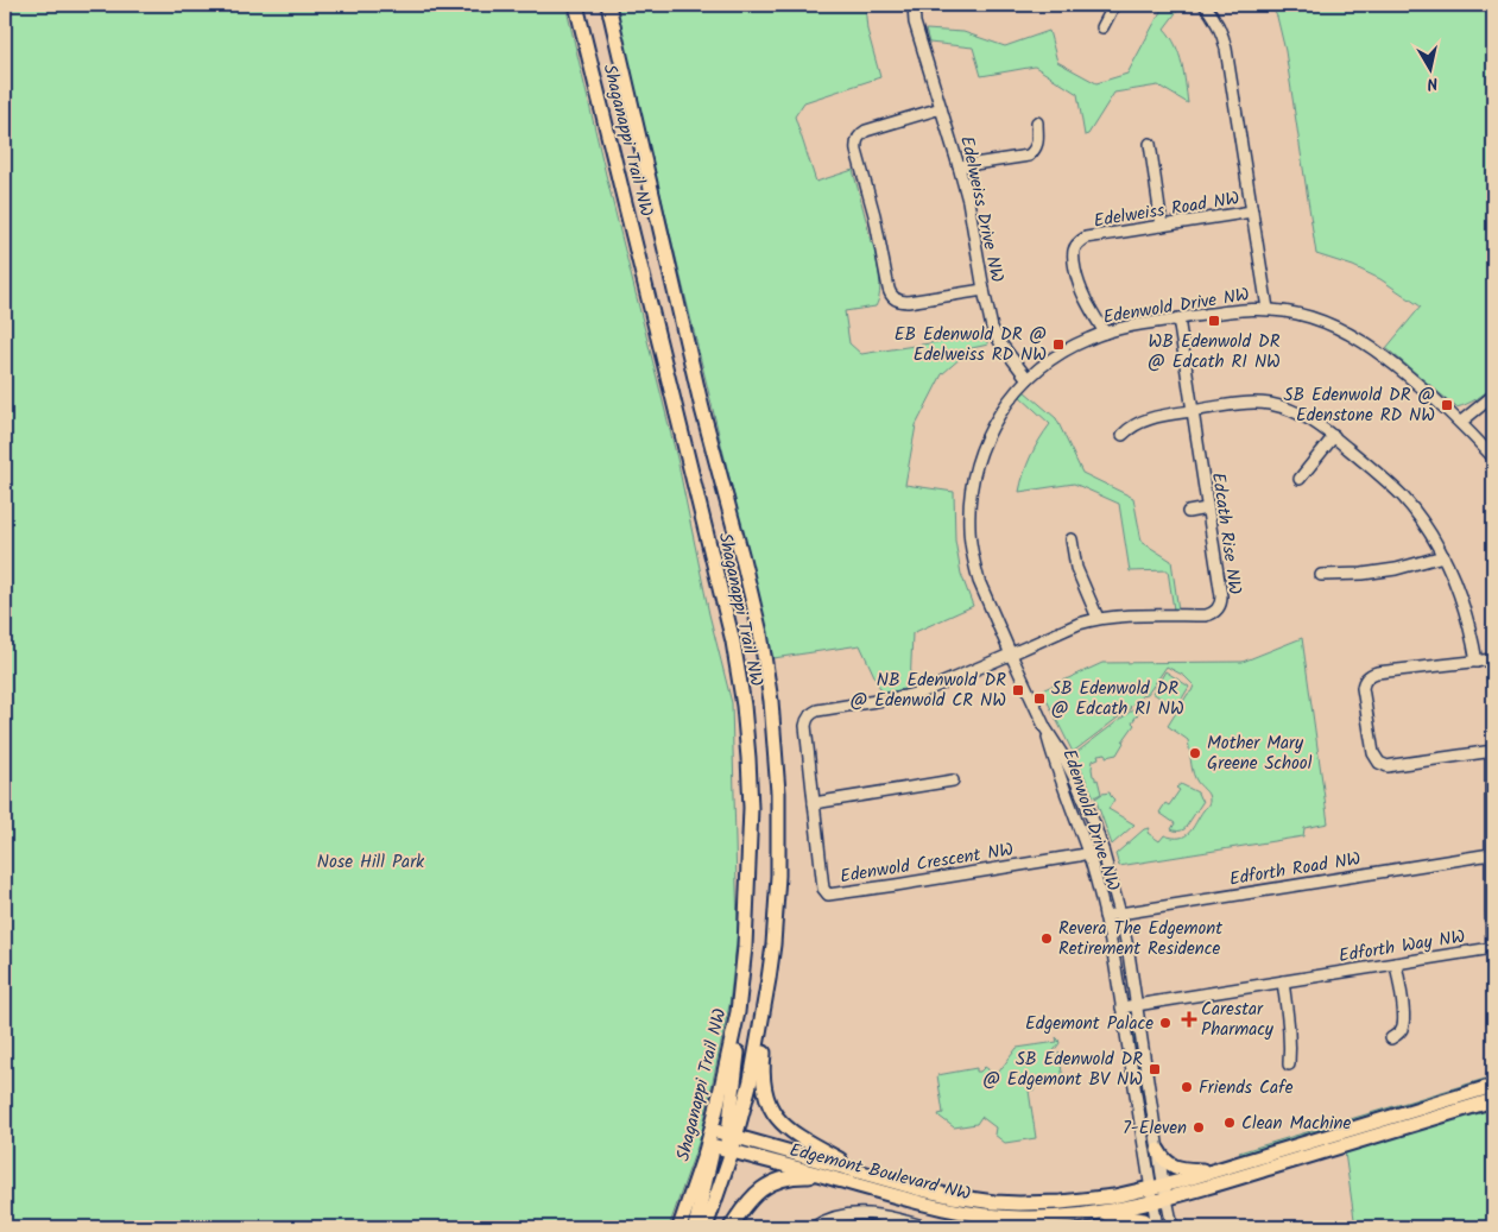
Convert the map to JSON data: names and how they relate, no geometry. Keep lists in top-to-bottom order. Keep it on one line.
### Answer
{"streets":{"main road":["Shaganappi Trail NW","Edgemont Boulevard NW"],"street":["Edelweiss Drive NW","Edelweiss Road NW","Edenwold Drive NW","Edcath Rise NW","Edenwold Crescent NW","Edforth Road NW","Edforth Way NW"]},"crossings":[["Shaganappi Trail NW","Edgemont Boulevard NW"],["Edelweiss Drive NW","Edenwold Drive NW"],["Edelweiss Road NW","Edenwold Drive NW"],["Edenwold Drive NW","Edcath Rise NW"],["Edenwold Drive NW","Edenwold Crescent NW"],["Edenwold Drive NW","Edforth Road NW"],["Edenwold Drive NW","Edforth Way NW"],["Edenwold Drive NW","Edgemont Boulevard NW"],["Edcath Rise NW","Edenwold Crescent NW"],["Edforth Road NW","Edforth Way NW"]],"parks":["Nose Hill Park"],"places":{"transit":["WB Edenwold DR @ Edcath RI NW","EB Edenwold DR @ Edelweiss RD NW","SB Edenwold DR @ Edenstone RD NW","NB Edenwold DR @ Edenwold CR NW","SB Edenwold DR @ Edcath RI NW","SB Edenwold DR @ Edgemont BV NW"],"other":["Mother Mary Greene School","Revera The Edgemont Retirement Residence","Edgemont Palace","Friends Cafe","Clean Machine","7-Eleven"],"health":["Carestar Pharmacy"]},"north":"bottom"}
